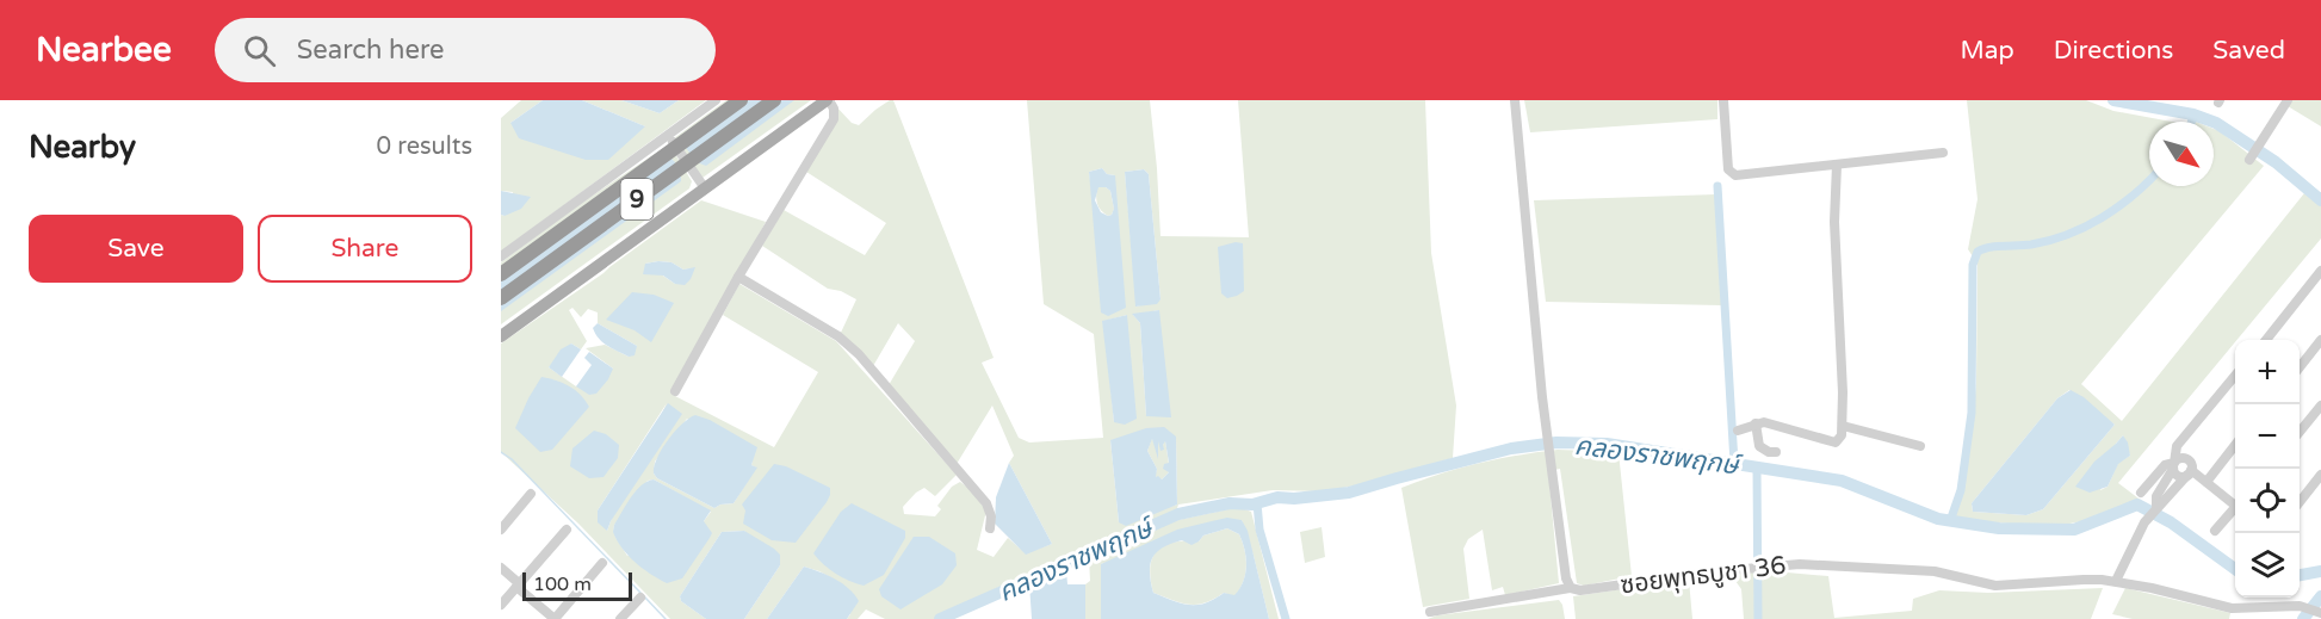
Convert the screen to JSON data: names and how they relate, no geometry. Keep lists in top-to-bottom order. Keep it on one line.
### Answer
{"streets":{"highway":["9"],"street":["ซอยพุทธบูชา 36"]},"water":["คลองราชพฤกษ์"],"scale_bar":"100 m","north":"bottom right","page":{"header":"Nearbee","search":"Search here","nav":["Map","Directions","Saved"],"heading":["Nearby","0 results"],"buttons":["Save","Share"],"map_buttons":["+","−"],"scale":"100 m"}}
